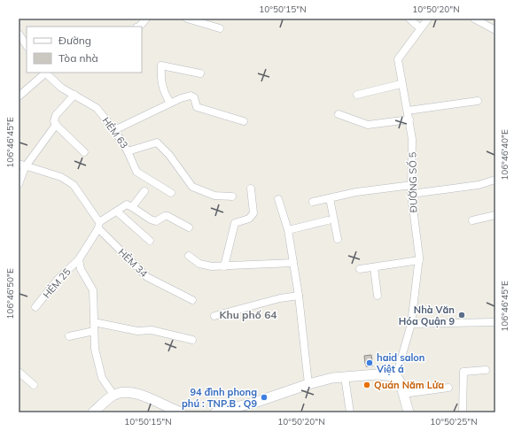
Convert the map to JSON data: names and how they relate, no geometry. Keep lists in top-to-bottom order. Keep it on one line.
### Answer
{"streets":{"street":["HẺM 63","ĐƯỜNG SỐ 5","HẺM 34","HẺM 25"]},"crossings":[["HẺM 34","HẺM 25"]],"districts":["Khu phố 64"],"places":["Nhà Văn Hóa Quận 9","haid salon Việt á","Quán Năm Lửa","94 đình phong phú : TNP.B . Q9"],"legend":["Đường","Tòa nhà"],"coordinates":["10°50'15\"N","10°50'20\"N","106°46'45\"E","106°46'40\"E","106°46'50\"E","10°50'25\"N"]}
